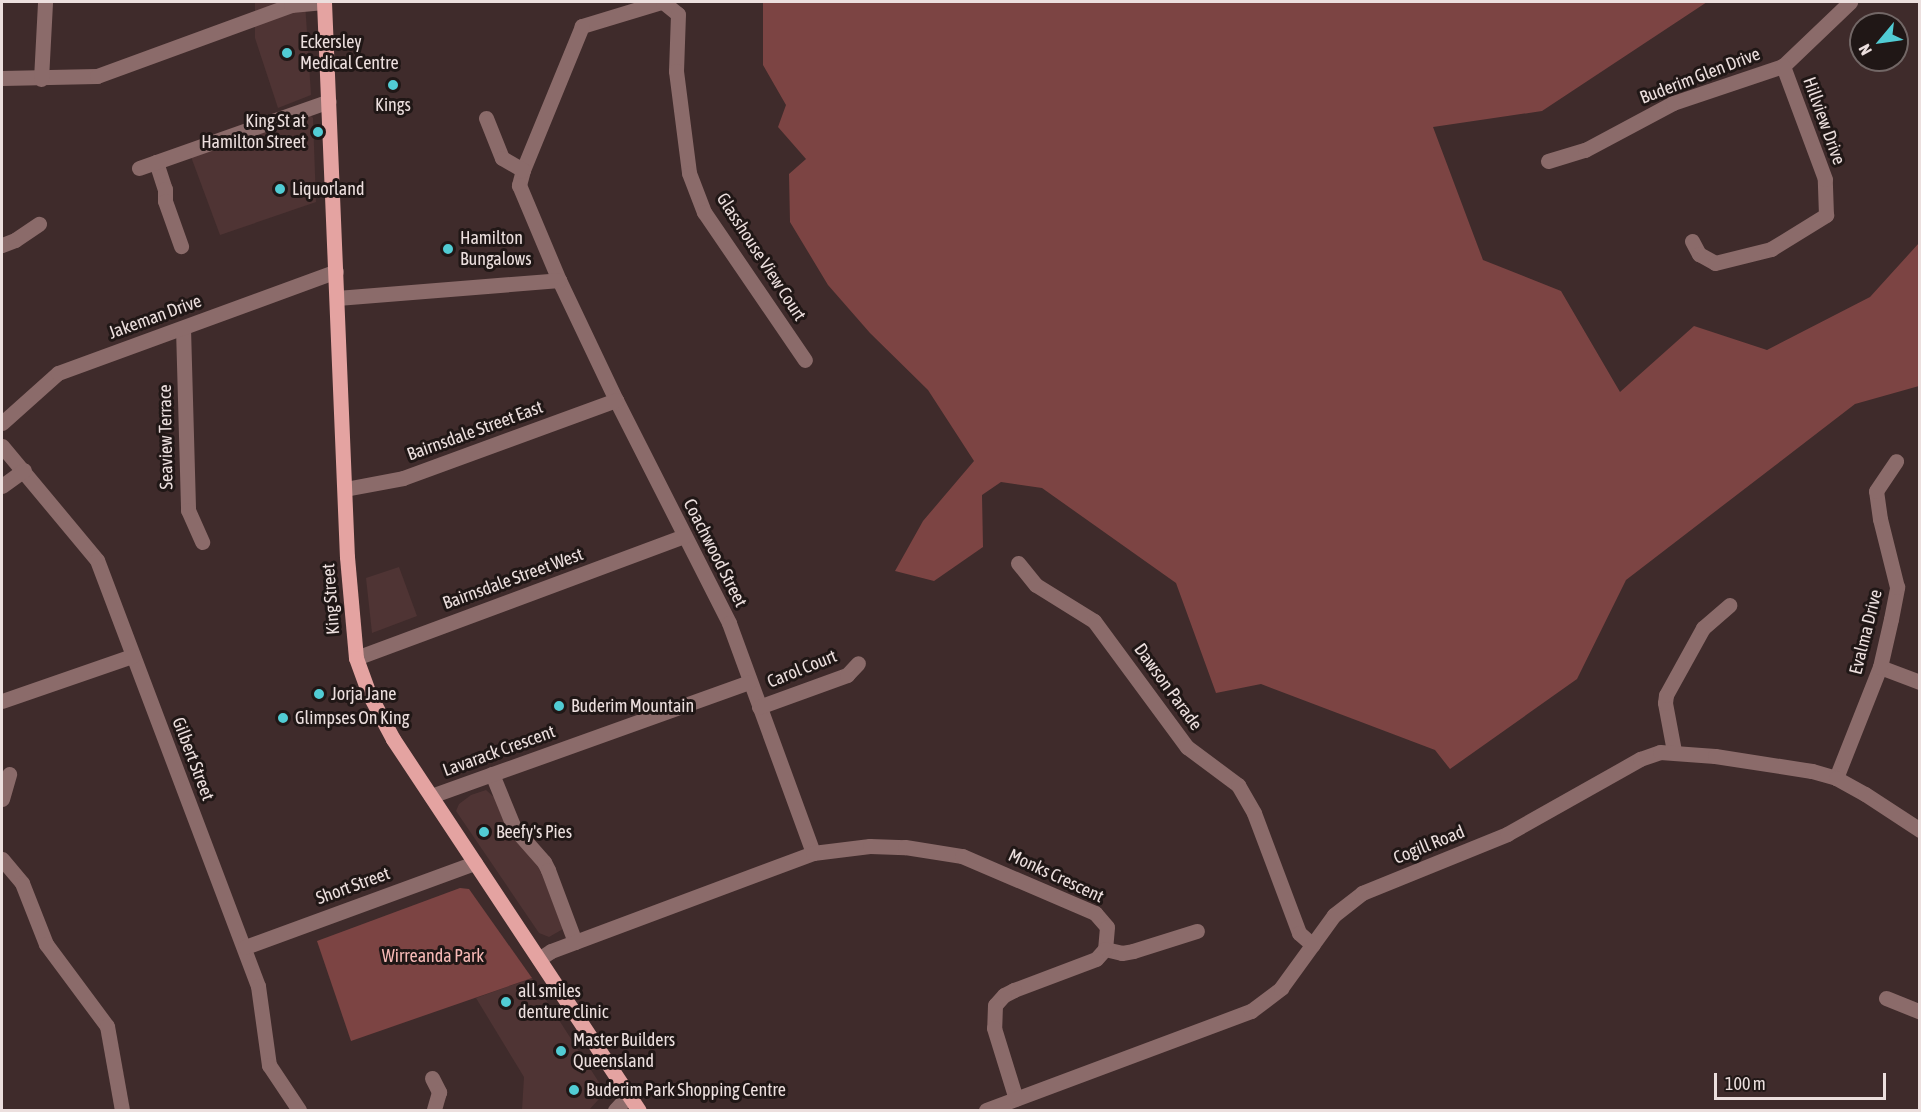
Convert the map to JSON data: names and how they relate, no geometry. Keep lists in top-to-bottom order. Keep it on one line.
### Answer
{"streets":{"main road":["King Street"],"street":["Buderim Glen Drive","Hillview Drive","Glasshouse View Court","Jakeman Drive","Bairnsdale Street East","Seaview Terrace","Coachwood Street","Bairnsdale Street West","Evalma Drive","Carol Court","Dawson Parade","Lavarack Crescent","Gilbert Street","Cogill Road","Monks Crescent","Short Street"]},"crossings":[["Buderim Glen Drive","Hillview Drive"],["Glasshouse View Court","Coachwood Street"],["Jakeman Drive","Seaview Terrace"],["Jakeman Drive","King Street"],["Bairnsdale Street East","Coachwood Street"],["Bairnsdale Street East","King Street"],["Coachwood Street","Bairnsdale Street West"],["Coachwood Street","Carol Court"],["Coachwood Street","Lavarack Crescent"],["Coachwood Street","Monks Crescent"],["Bairnsdale Street West","King Street"],["King Street","Lavarack Crescent"],["King Street","Short Street"],["Evalma Drive","Cogill Road"],["Dawson Parade","Cogill Road"],["Gilbert Street","Short Street"]],"parks":["Wirreanda Park"],"places":["Eckersley Medical Centre","Kings","King St at Hamilton Street","Liquorland","Hamilton Bungalows","Jorja Jane","Buderim Mountain","Glimpses On King","Beefy's Pies","all smiles denture clinic","Master Builders Queensland","Buderim Park Shopping Centre"],"scale_bar":"100 m","north":"bottom left"}
